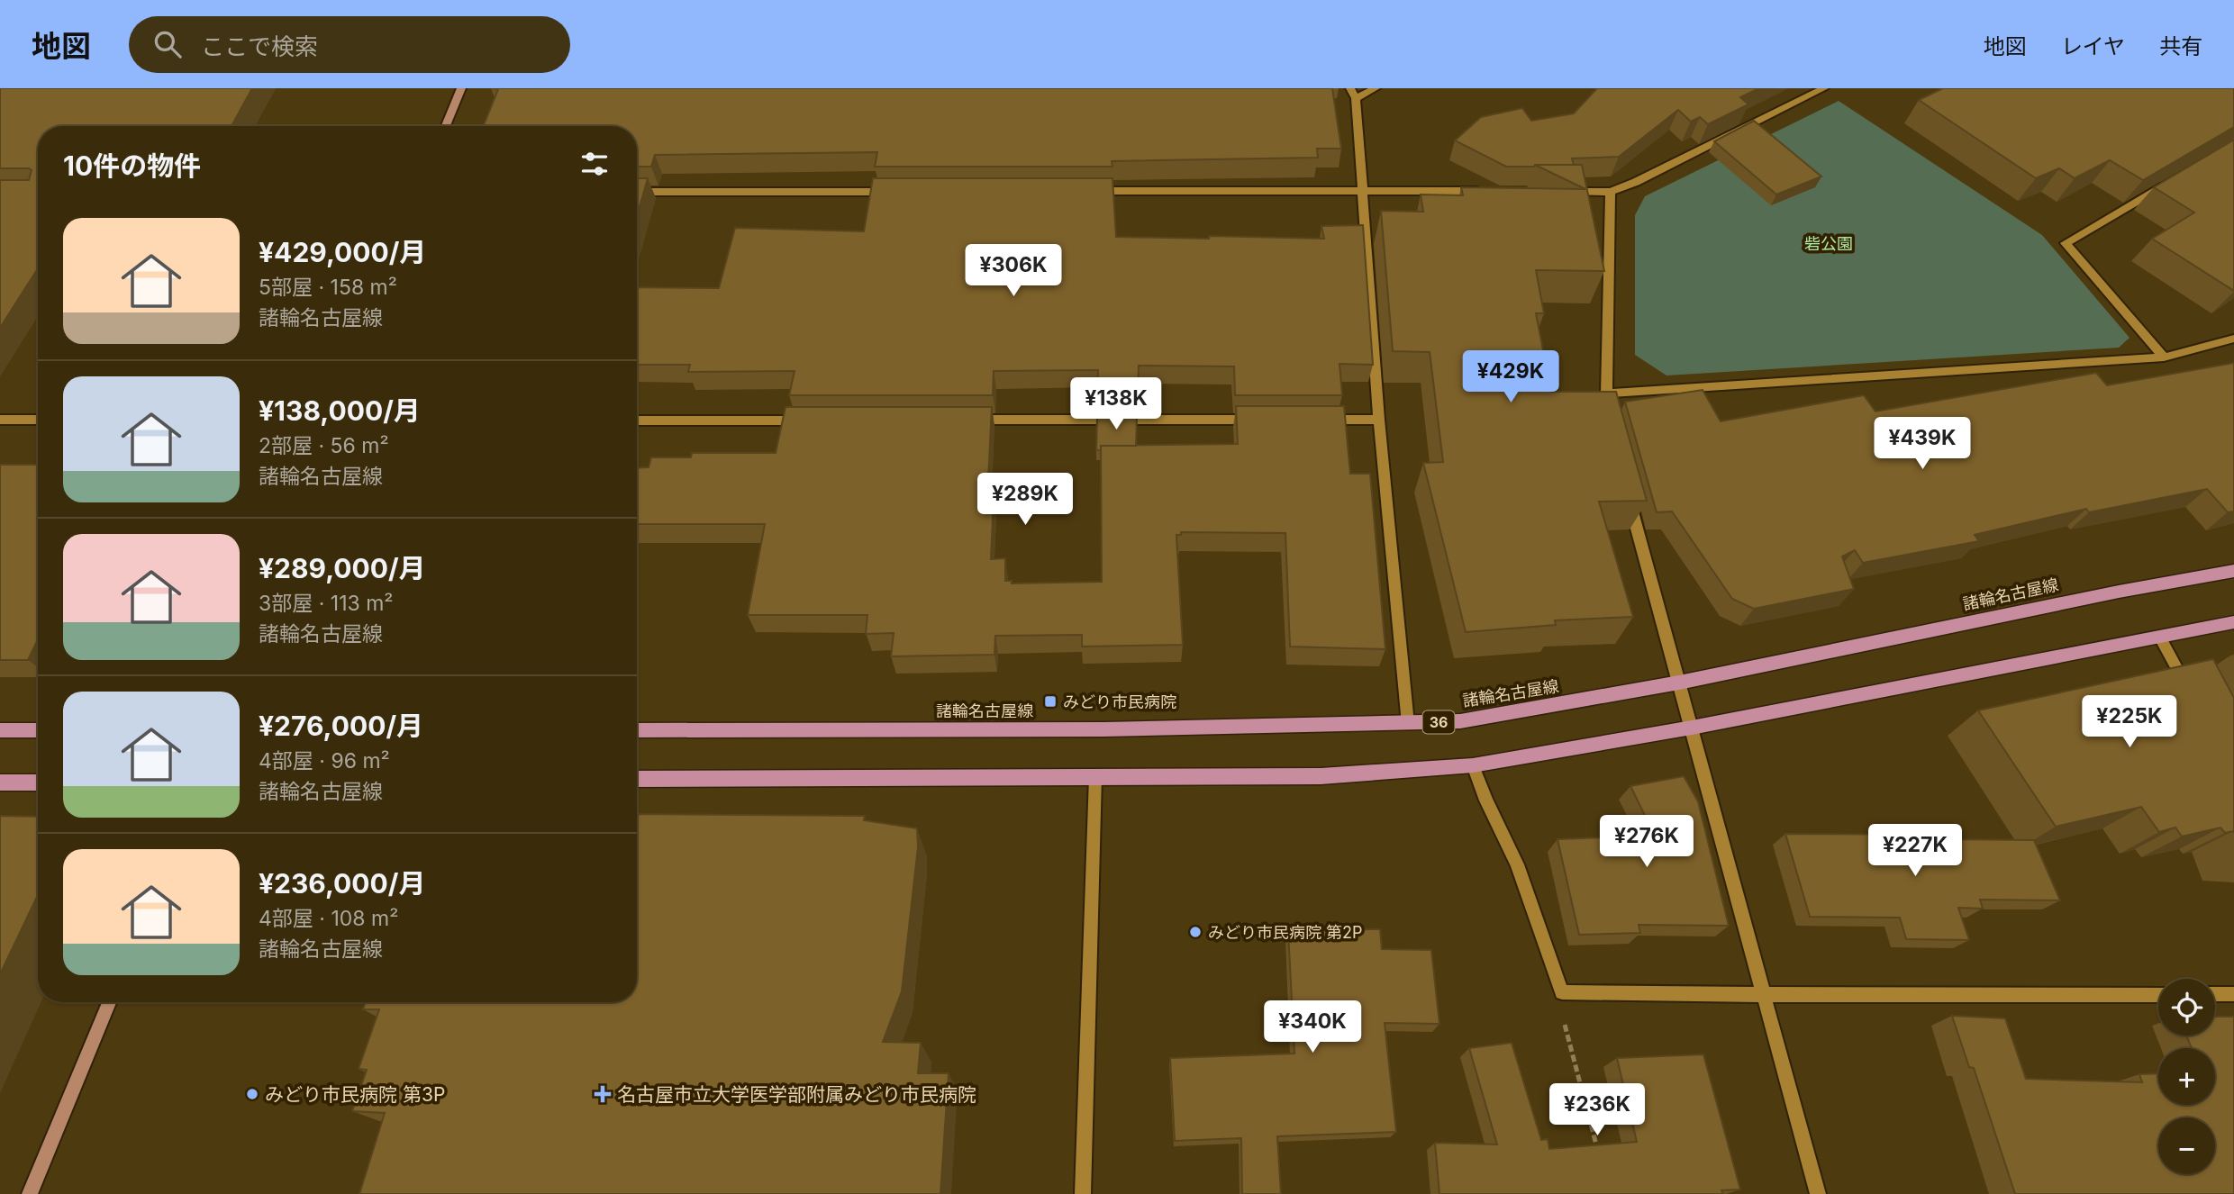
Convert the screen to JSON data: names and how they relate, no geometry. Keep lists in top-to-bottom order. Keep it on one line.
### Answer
{"streets":{"main road":["諸輪名古屋線","36"]},"parks":["砦公園"],"places":{"transit":["みどり市民病院"],"other":["みどり市民病院 第2P","みどり市民病院 第3P"],"health":["名古屋市立大学医学部附属みどり市民病院"]},"page":{"header":"地図","search":"ここで検索","nav":["地図","レイヤ","共有"],"heading":"10件の物件","list":[{"name":"¥429,000/月","note":"5部屋 · 158 m² · 諸輪名古屋線"},{"name":"¥138,000/月","note":"2部屋 · 56 m² · 諸輪名古屋線"},{"name":"¥289,000/月","note":"3部屋 · 113 m² · 諸輪名古屋線"},{"name":"¥276,000/月","note":"4部屋 · 96 m² · 諸輪名古屋線"},{"name":"¥236,000/月","note":"4部屋 · 108 m² · 諸輪名古屋線"}],"price":["¥306K","¥429K","¥138K","¥439K","¥289K","¥225K","¥276K","¥227K","¥340K","¥236K"],"map_buttons":["+","−"]}}
